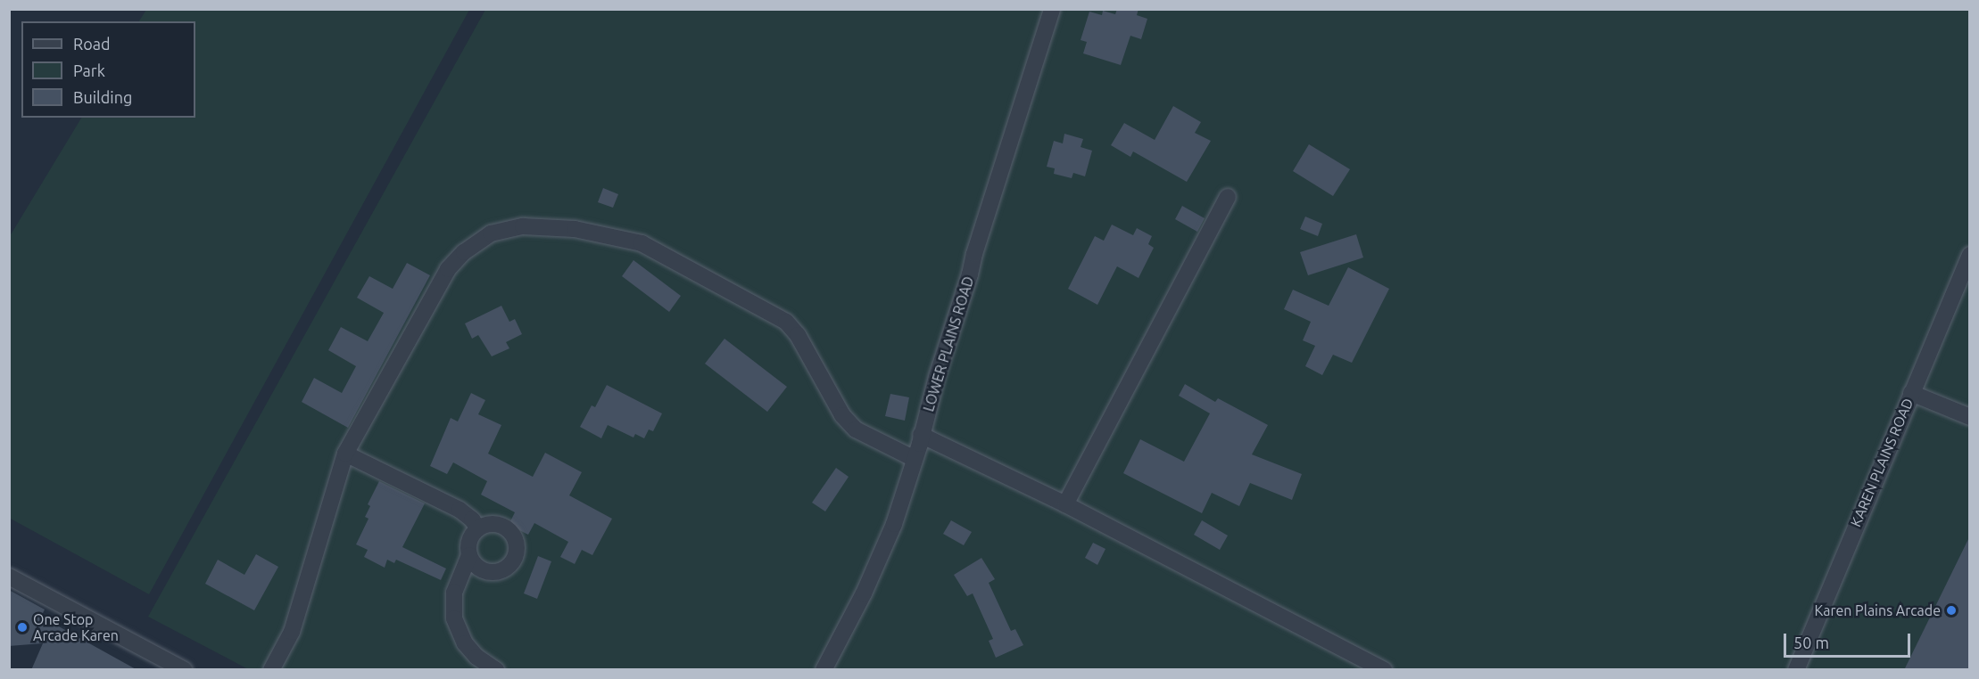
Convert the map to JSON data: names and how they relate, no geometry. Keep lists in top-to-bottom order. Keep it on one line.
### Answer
{"streets":{"street":["LOWER PLAINS ROAD","KAREN PLAINS ROAD"]},"places":["Karen Plains Arcade","One Stop Arcade Karen"],"legend":["Road","Park","Building"],"scale_bar":"50 m"}
